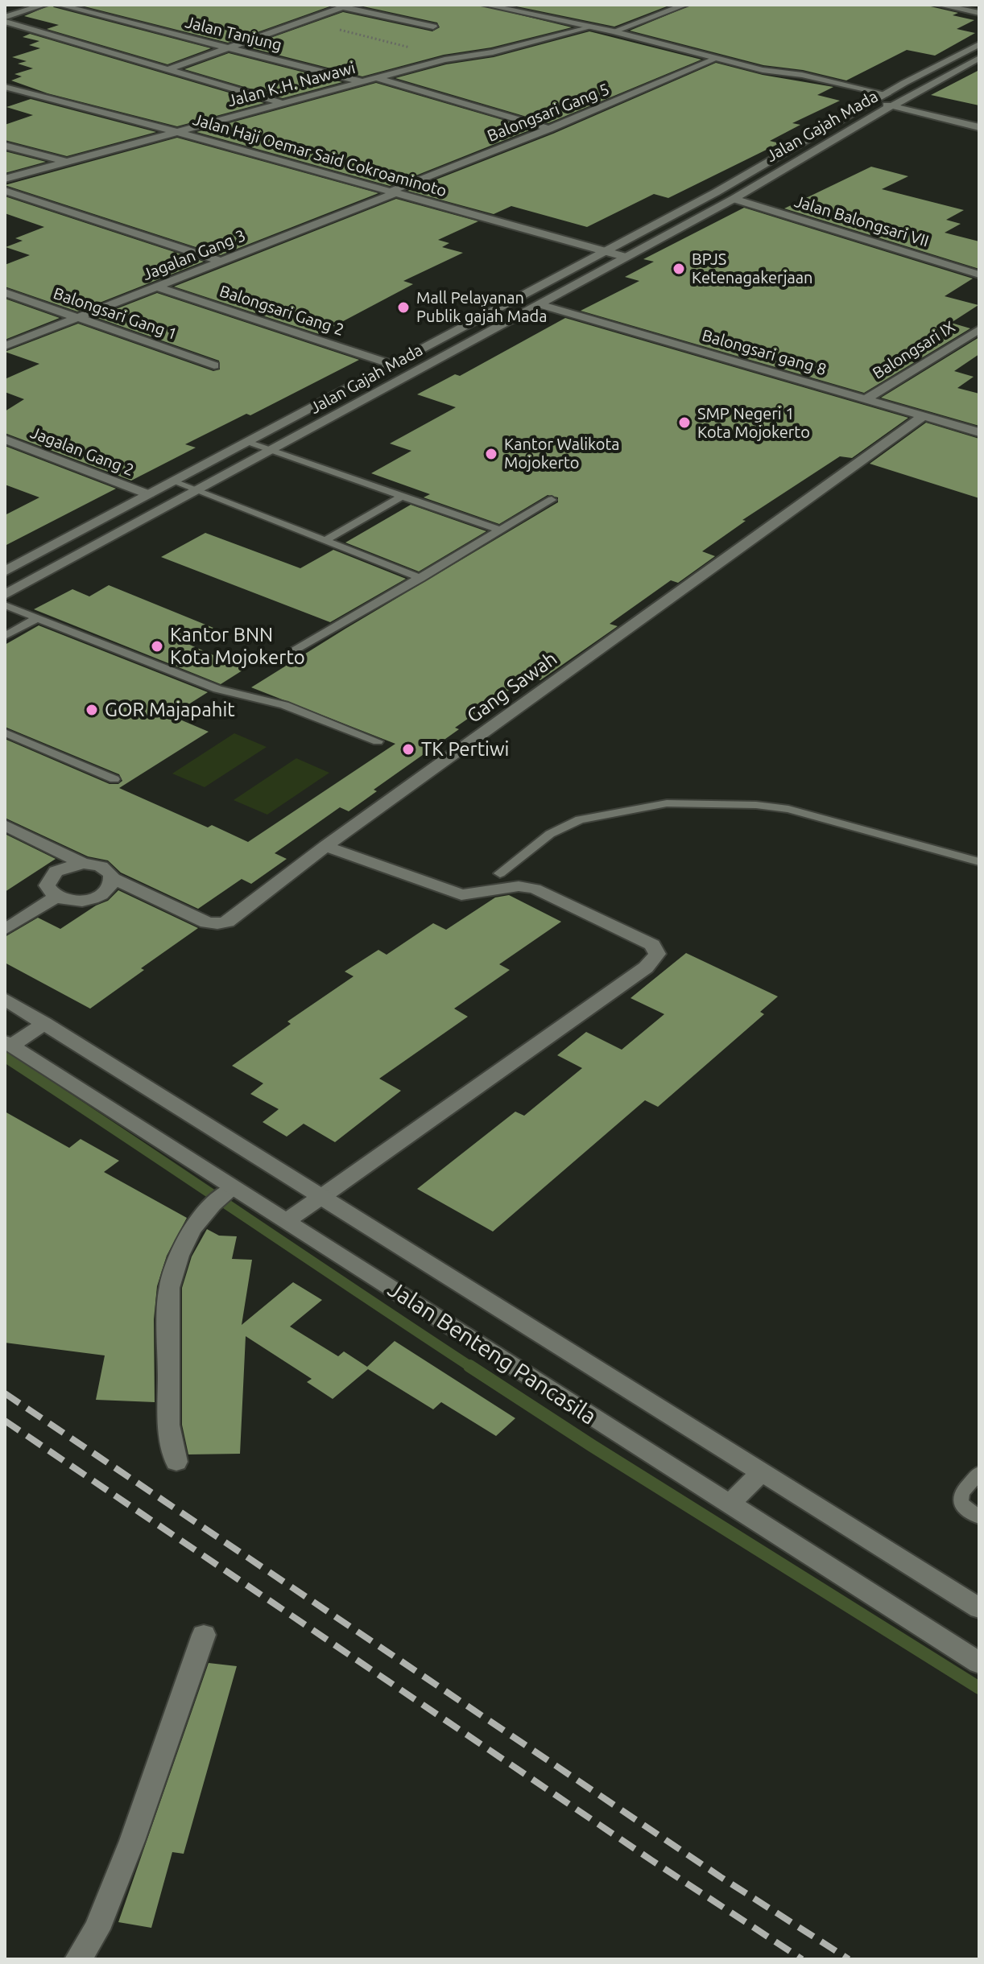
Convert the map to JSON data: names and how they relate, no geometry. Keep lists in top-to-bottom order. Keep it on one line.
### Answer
{"streets":{"street":["Jalan Tanjung","Jalan K.H. Nawawi","Balongsari Gang 5","Jalan Gajah Mada","Jalan Haji Oemar Said Cokroaminoto","Jalan Balongsari VII","Jagalan Gang 3","Balongsari Gang 2","Balongsari Gang 1","Balongsari IX","Balongsari gang 8","Jagalan Gang 2","Gang Sawah","Jalan Benteng Pancasila"]},"crossings":[["Jalan Tanjung","Jalan K.H. Nawawi"],["Jalan K.H. Nawawi","Jalan Haji Oemar Said Cokroaminoto"],["Balongsari Gang 5","Jalan Haji Oemar Said Cokroaminoto"],["Balongsari Gang 5","Jagalan Gang 3"],["Jalan Gajah Mada","Jalan Haji Oemar Said Cokroaminoto"],["Jalan Gajah Mada","Jalan Balongsari VII"],["Jalan Gajah Mada","Balongsari Gang 2"],["Jalan Gajah Mada","Balongsari gang 8"],["Jalan Gajah Mada","Jagalan Gang 2"],["Jalan Haji Oemar Said Cokroaminoto","Jagalan Gang 3"],["Jagalan Gang 3","Balongsari Gang 2"],["Jagalan Gang 3","Balongsari Gang 1"],["Balongsari IX","Balongsari gang 8"],["Balongsari gang 8","Gang Sawah"]],"places":["BPJS Ketenagakerjaan","Mall Pelayanan Publik gajah Mada","SMP Negeri 1 Kota Mojokerto","Kantor Walikota Mojokerto","Kantor BNN Kota Mojokerto","GOR Majapahit","TK Pertiwi"]}
